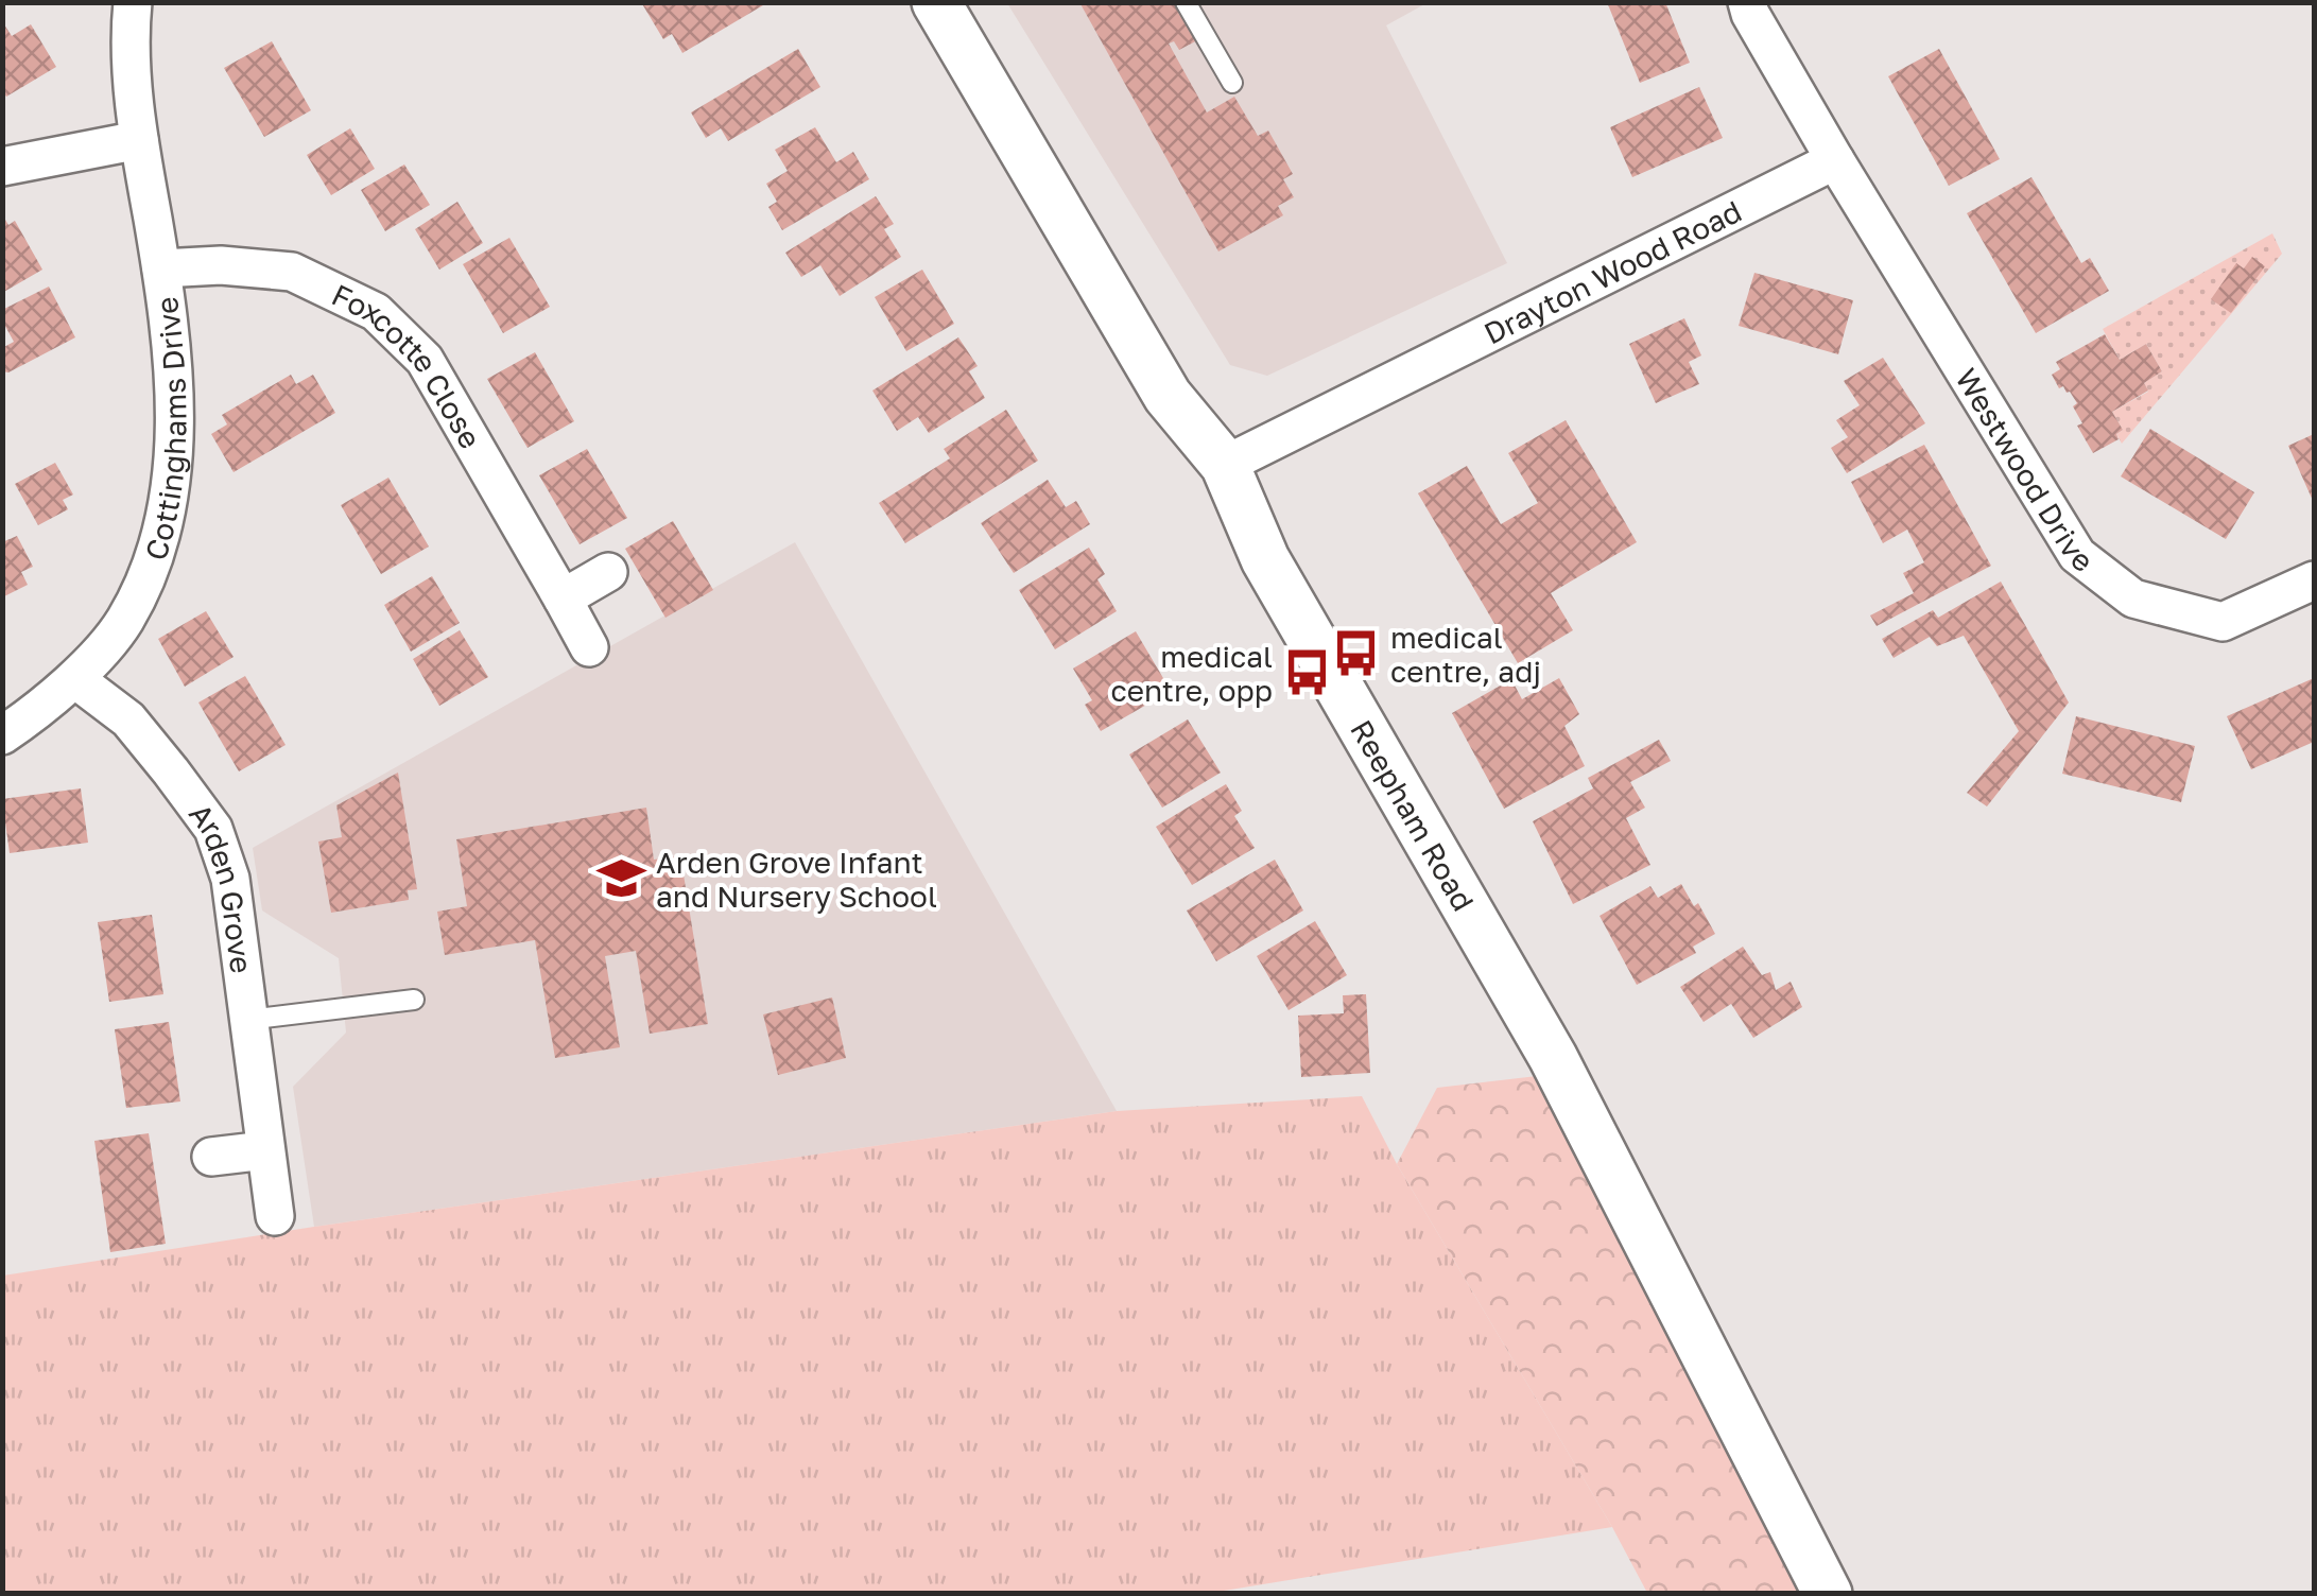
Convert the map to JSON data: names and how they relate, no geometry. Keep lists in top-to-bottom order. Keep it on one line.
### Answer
{"streets":{"street":["Drayton Wood Road","Foxcotte Close","Cottinghams Drive","Westwood Drive","Reepham Road","Arden Grove"]},"crossings":[["Drayton Wood Road","Westwood Drive"],["Drayton Wood Road","Reepham Road"],["Foxcotte Close","Cottinghams Drive"],["Cottinghams Drive","Arden Grove"]],"places":{"bus stop":["medical centre, adj","medical centre, opp"],"school or university":["Arden Grove Infant and Nursery School"]}}
